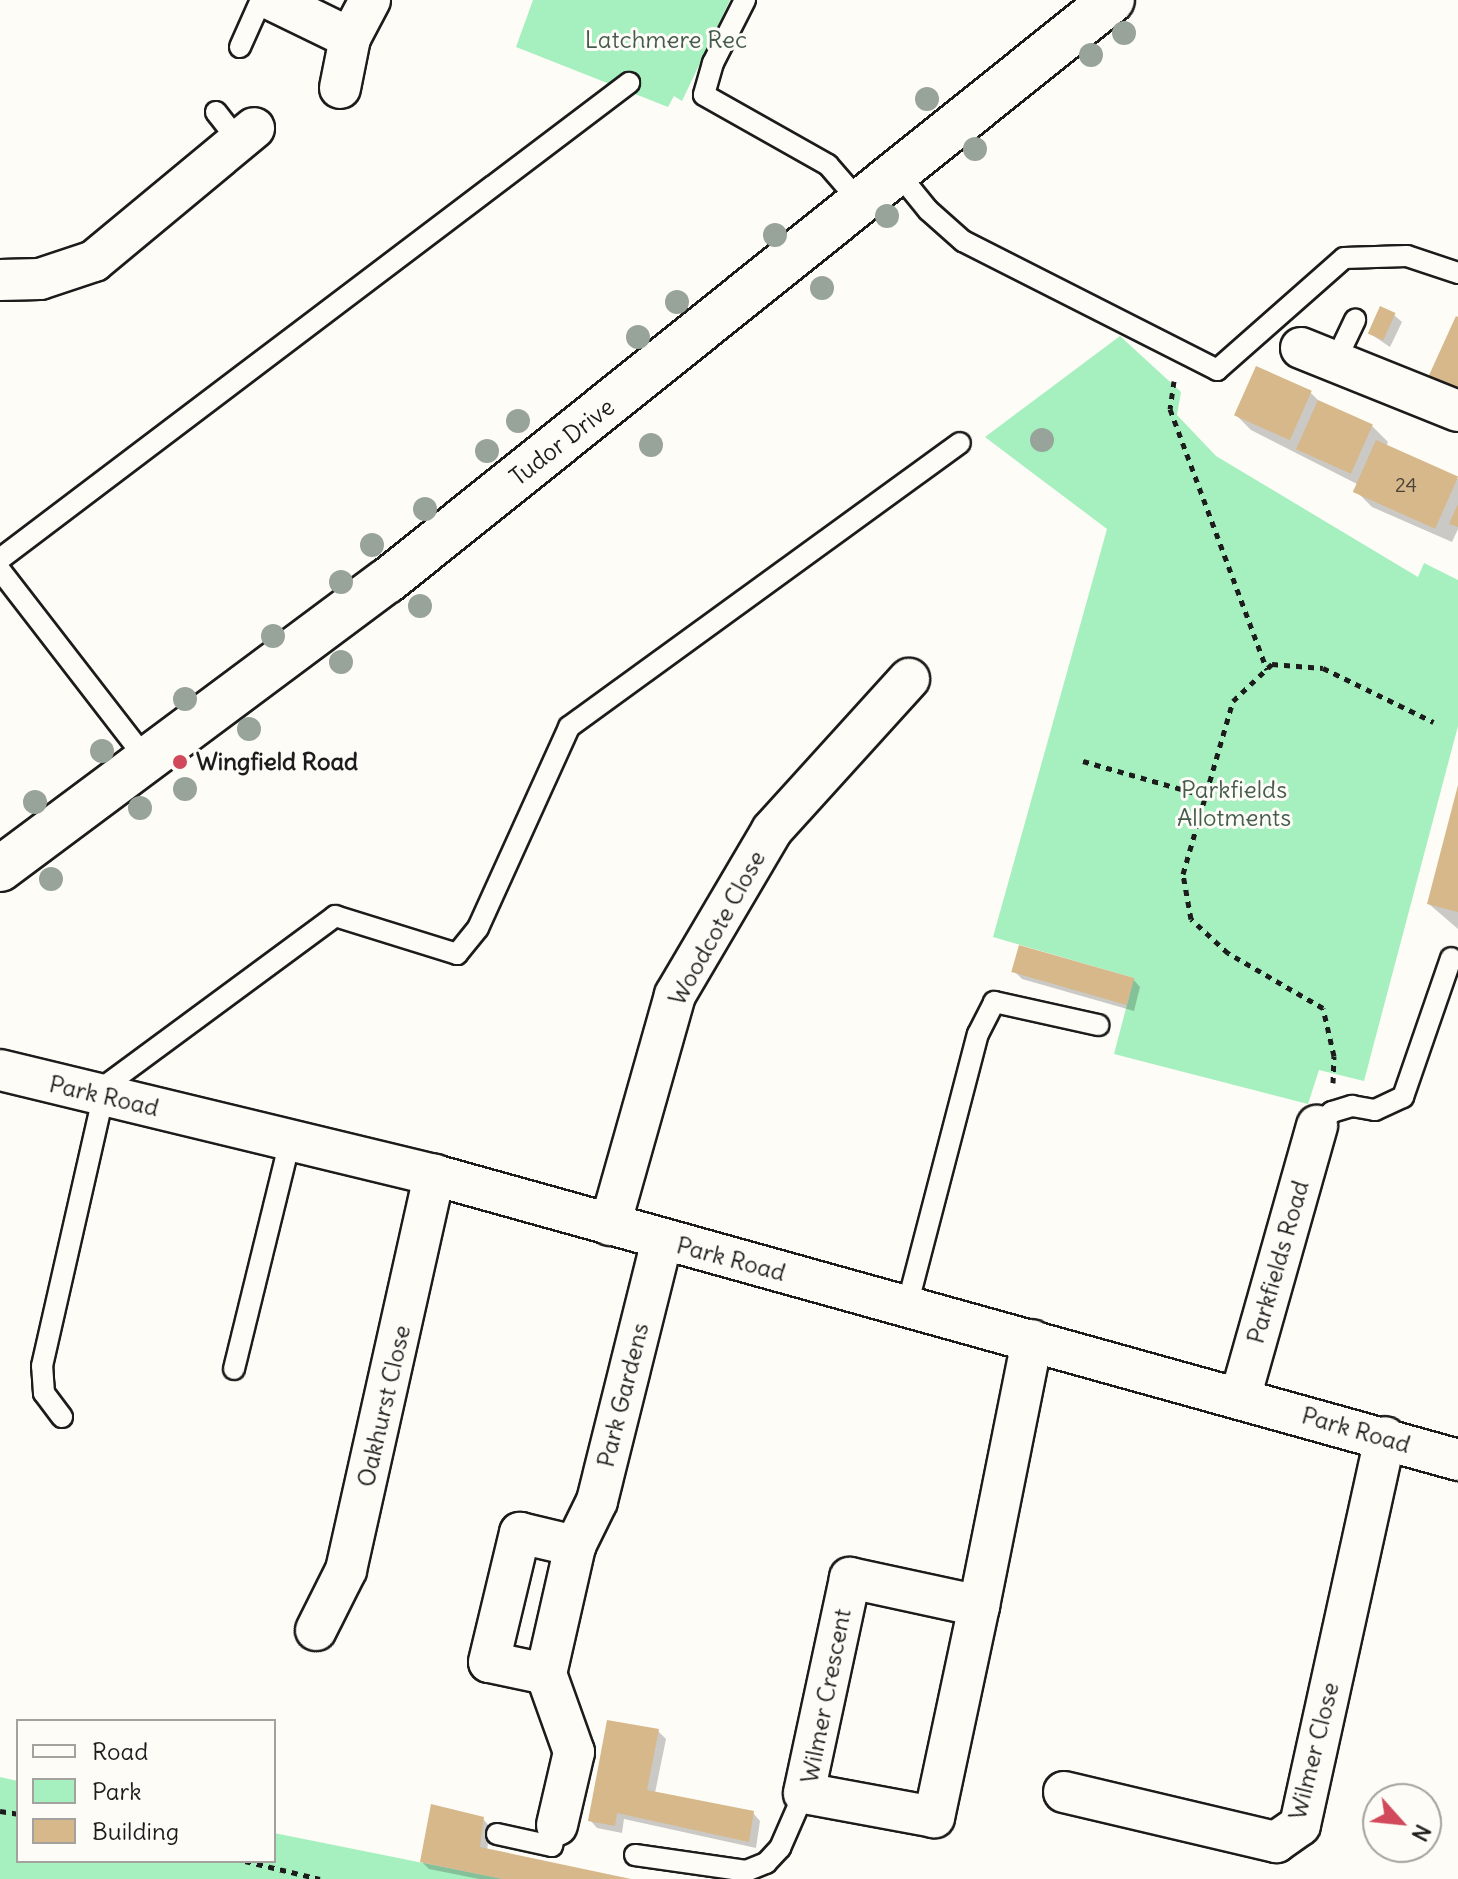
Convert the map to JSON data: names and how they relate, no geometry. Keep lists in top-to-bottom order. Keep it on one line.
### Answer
{"streets":{"street":["Tudor Drive","Woodcote Close","Park Road","Parkfields Road","Park Gardens","Oakhurst Close","Wilmer Crescent","Wilmer Close"]},"crossings":[["Woodcote Close","Park Road"],["Park Road","Parkfields Road"],["Park Road","Park Gardens"],["Park Road","Oakhurst Close"],["Park Road","Wilmer Crescent"],["Park Road","Wilmer Close"]],"parks":["Latchmere Rec","Parkfields Allotments"],"places":["Wingfield Road"],"house_numbers":["24"],"legend":["Road","Park","Building"],"north":"bottom right"}
